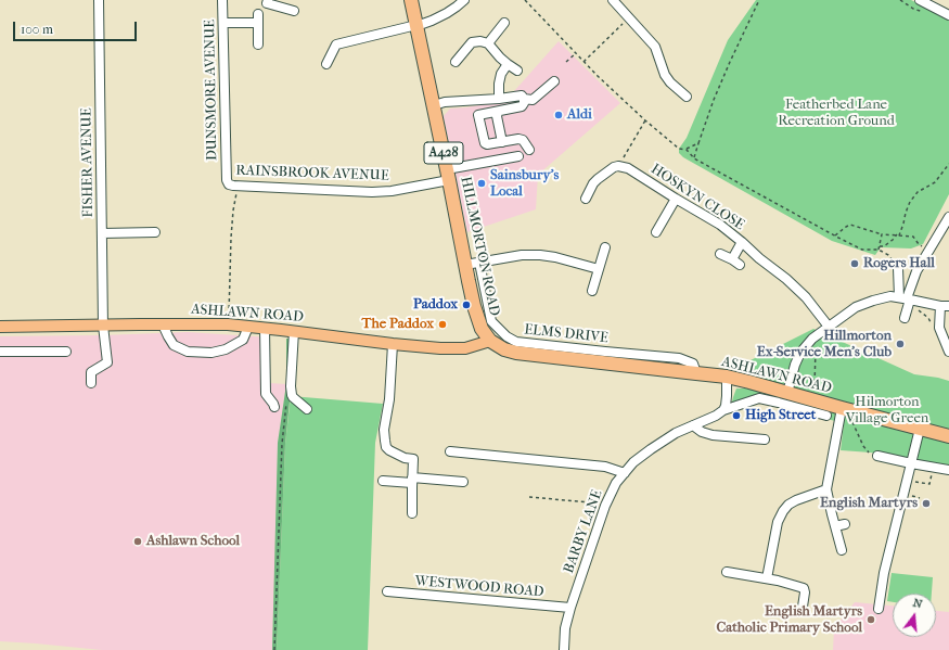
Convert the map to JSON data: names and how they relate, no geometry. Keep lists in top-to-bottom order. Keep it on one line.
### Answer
{"streets":{"highway":["A428","HILLMORTON ROAD","ASHLAWN ROAD"],"street":["DUNSMORE AVENUE","FISHER AVENUE","RAINSBROOK AVENUE","HOSKYN CLOSE","ELMS DRIVE","BARBY LANE","WESTWOOD ROAD"]},"crossings":[["DUNSMORE AVENUE","RAINSBROOK AVENUE"],["FISHER AVENUE","ASHLAWN ROAD"],["RAINSBROOK AVENUE","HILLMORTON ROAD"],["HILLMORTON ROAD","ASHLAWN ROAD"],["ASHLAWN ROAD","ELMS DRIVE"],["BARBY LANE","WESTWOOD ROAD"]],"parks":["Featherbed Lane Recreation Ground","Hilmorton Village Green"],"places":["Aldi","Sainsbury's Local","Rogers Hall","Paddox","The Paddox","Hillmorton Ex-Service Men's Club","High Street","English Martyrs","Ashlawn School","English Martyrs Catholic Primary School"],"scale_bar":"100 m","north":"top"}
